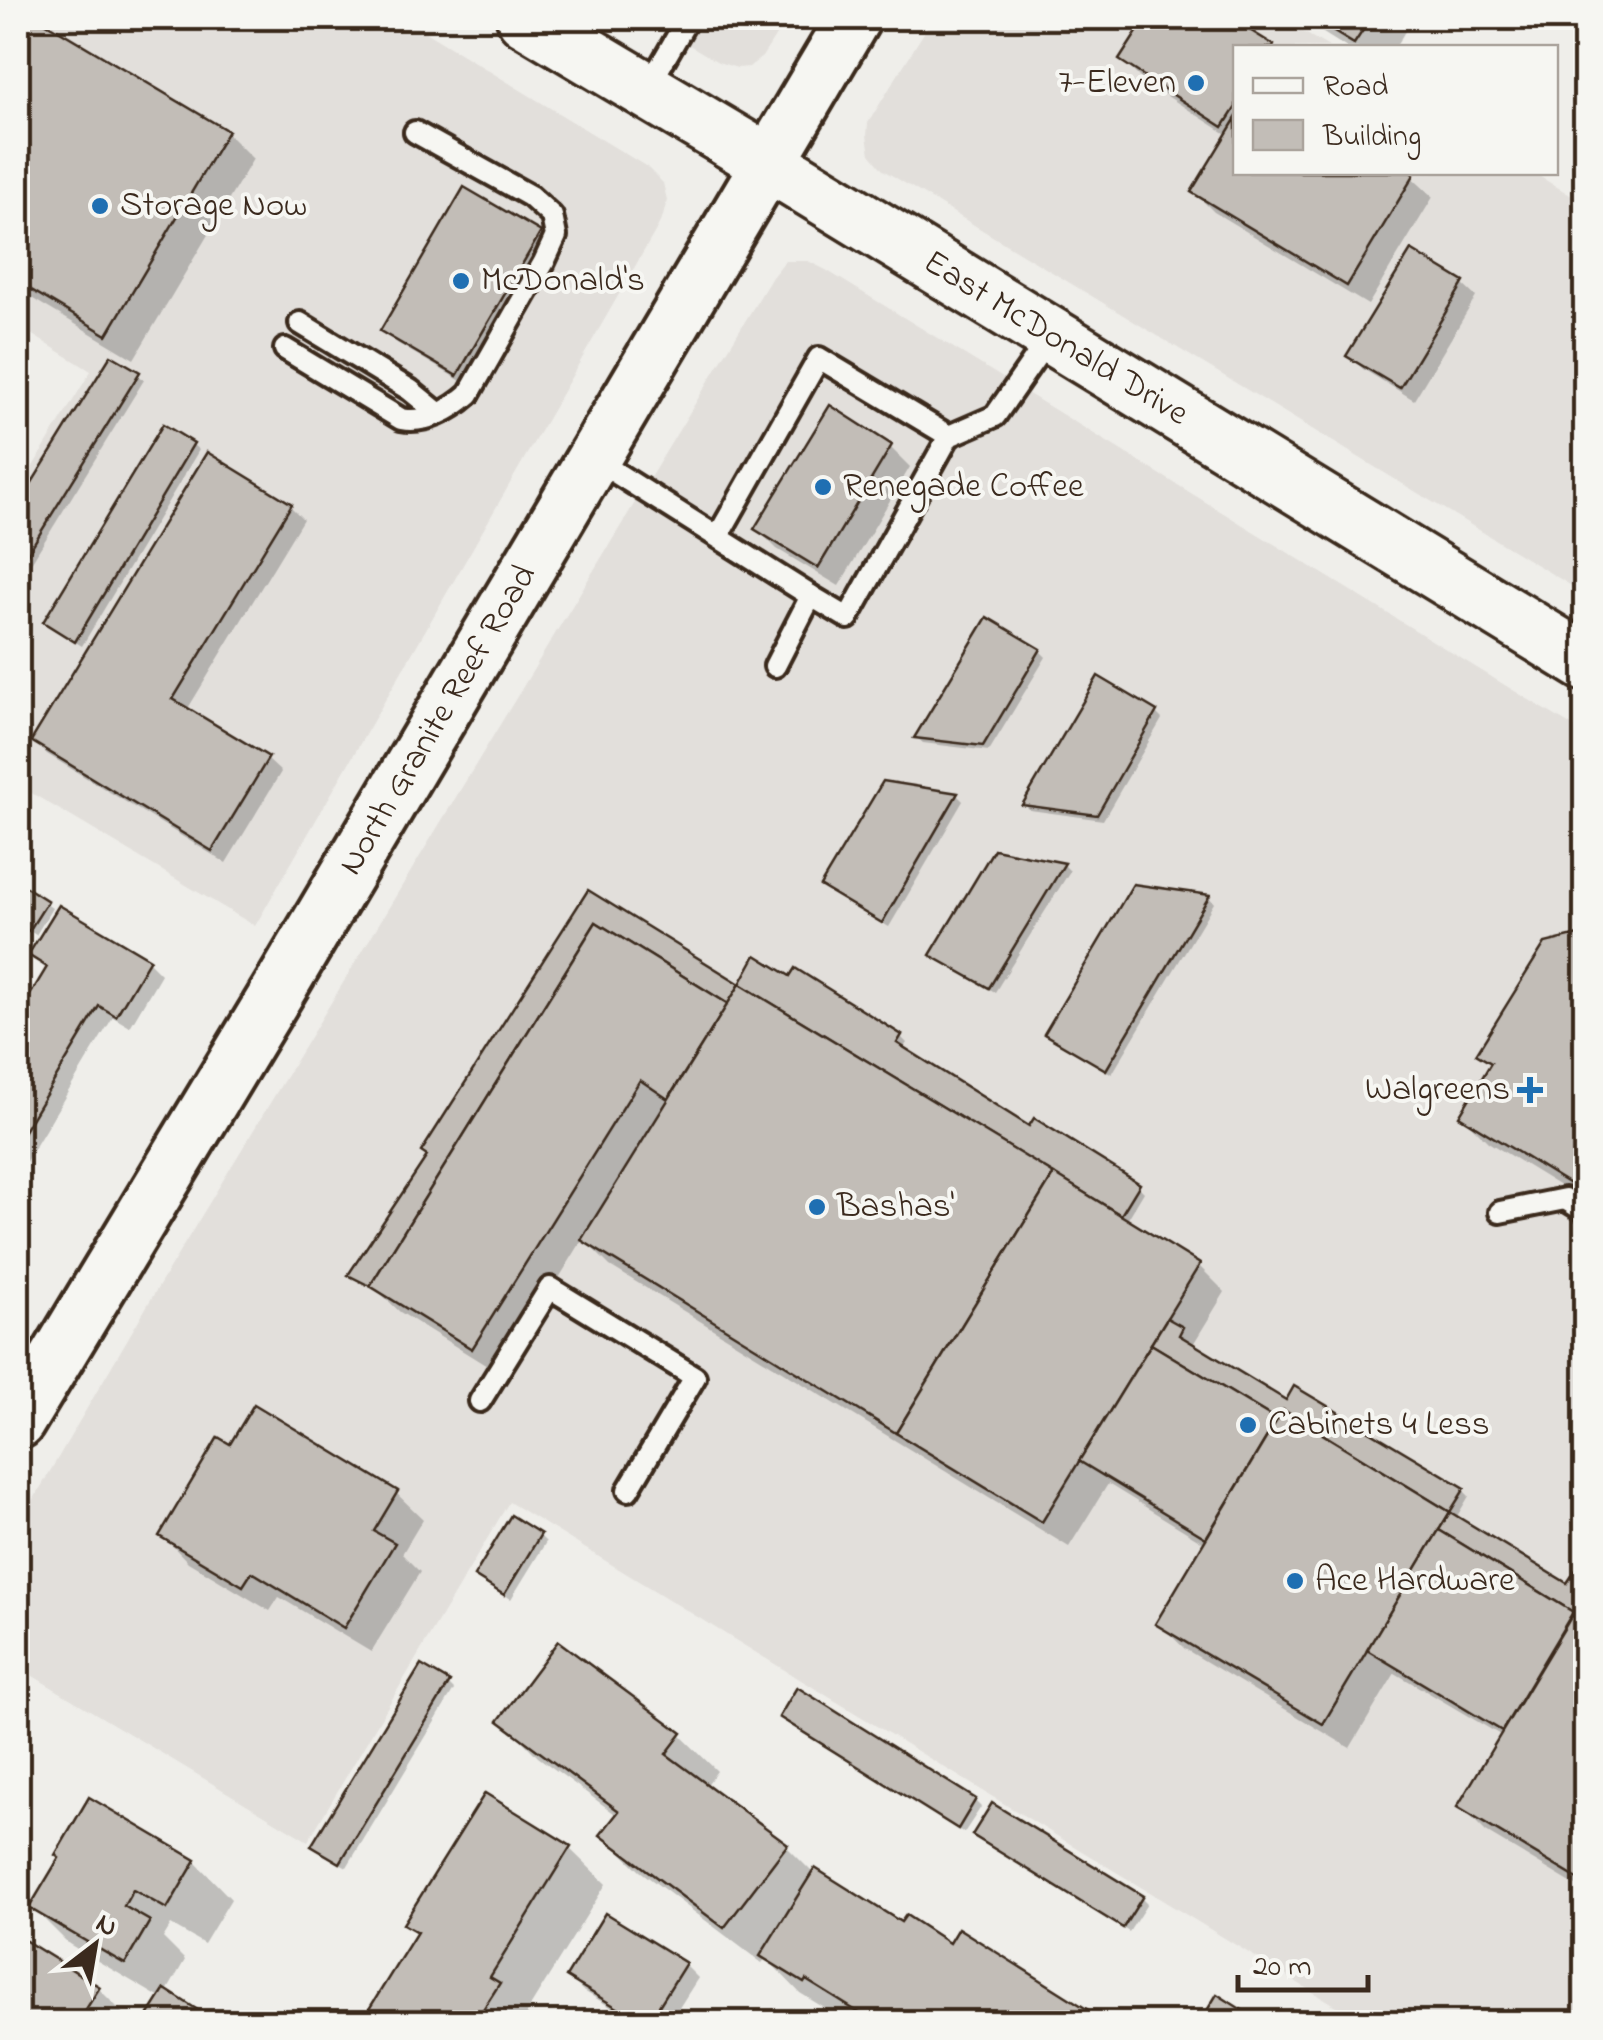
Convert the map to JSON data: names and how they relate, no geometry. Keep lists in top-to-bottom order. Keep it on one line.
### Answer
{"streets":{"main road":["East McDonald Drive"],"street":["North Granite Reef Road"]},"crossings":[["East McDonald Drive","North Granite Reef Road"]],"places":{"other":["7-Eleven","Storage Now","McDonald's","Renegade Coffee","Bashas'","Cabinets 4 Less","Ace Hardware"],"health":["Walgreens"]},"legend":["Road","Building"],"scale_bar":"20 m","north":"top right"}
